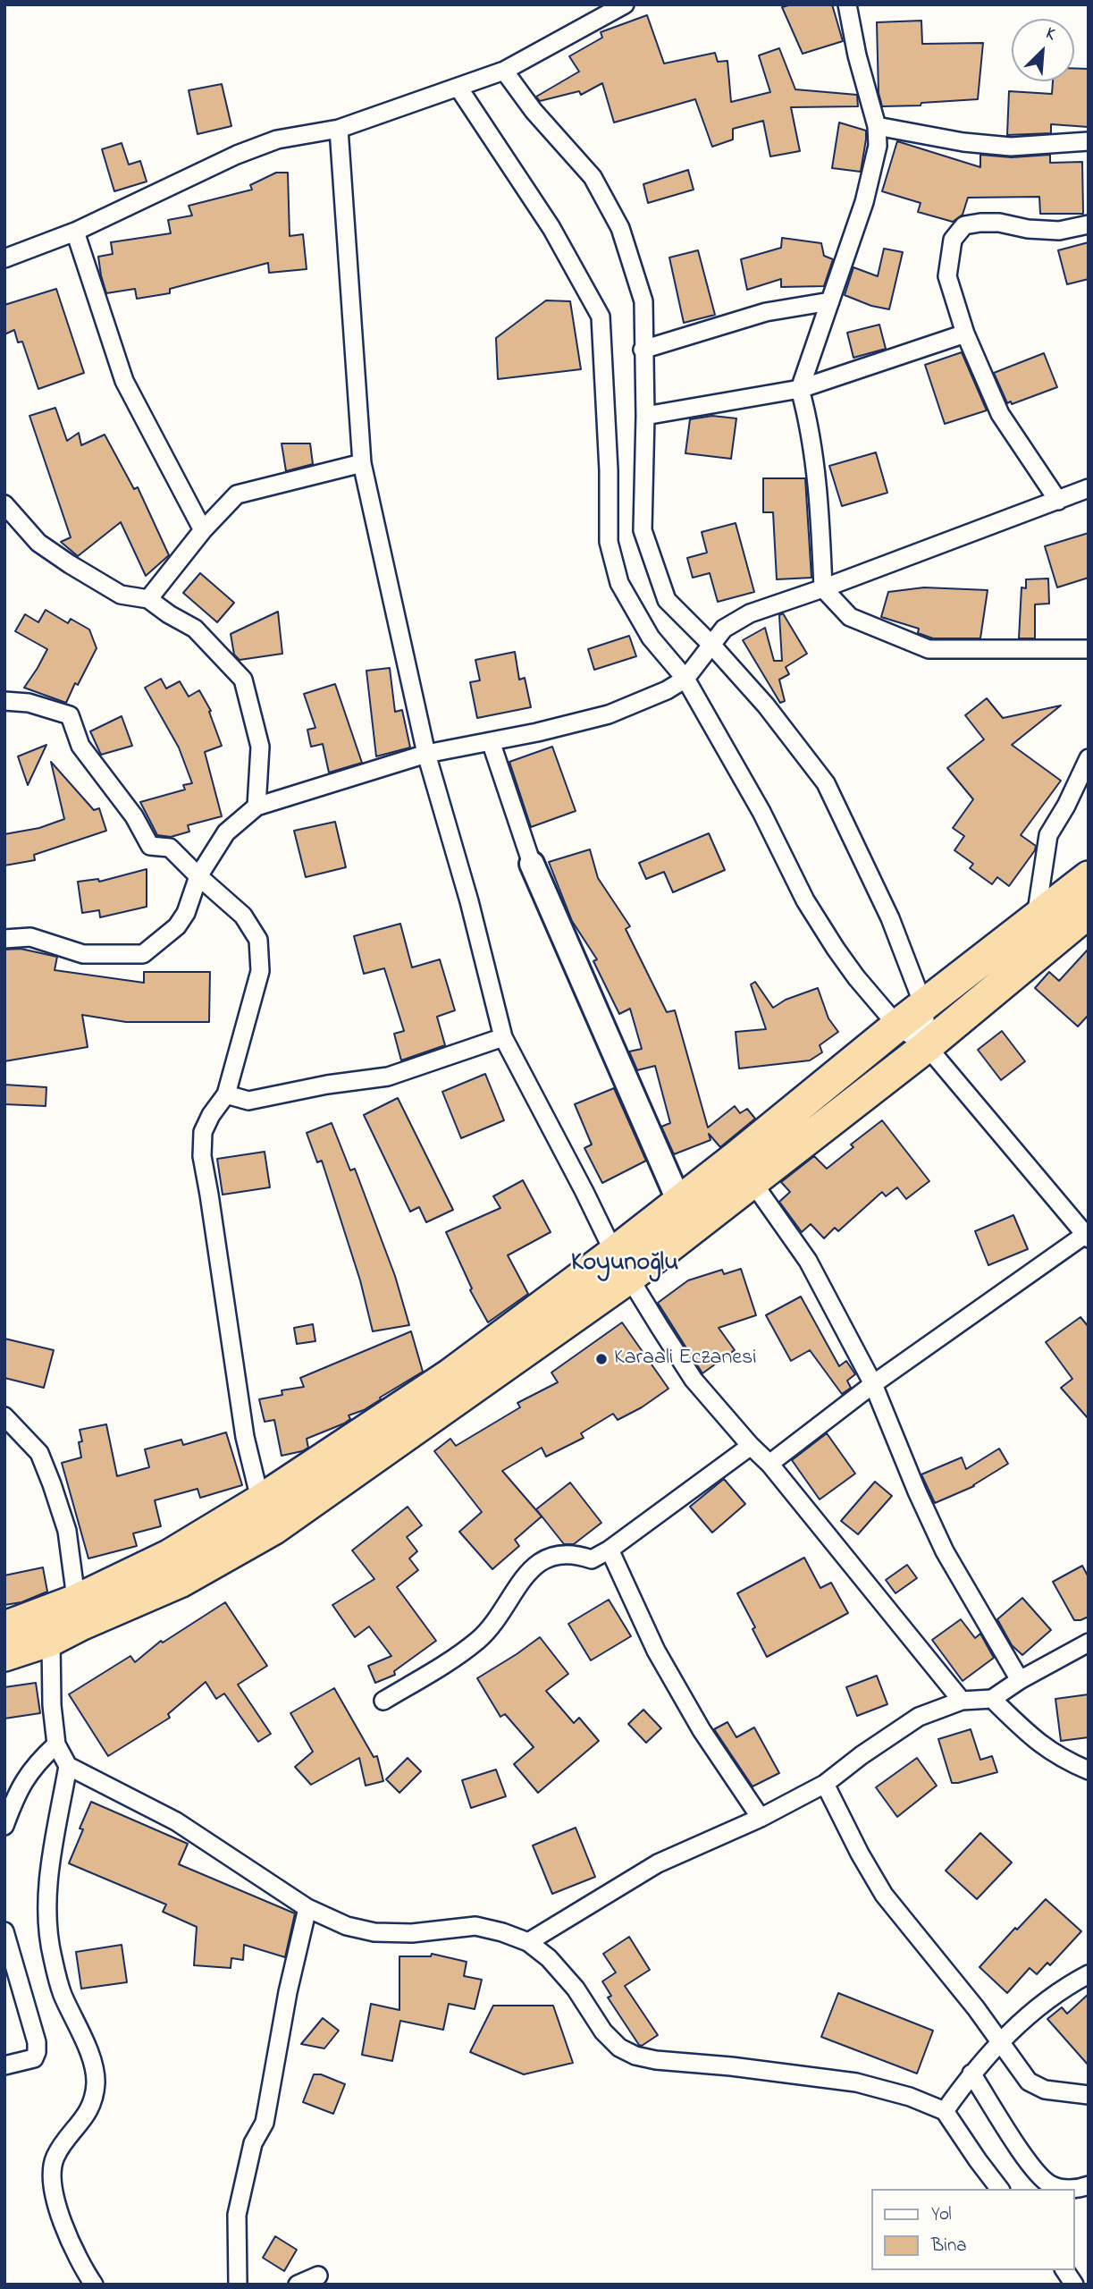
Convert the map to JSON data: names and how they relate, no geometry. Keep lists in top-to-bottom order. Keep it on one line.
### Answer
{"districts":["Koyunoğlu"],"places":["Karaali Eczanesi"],"legend":["Yol","Bina"],"north":"top right"}
